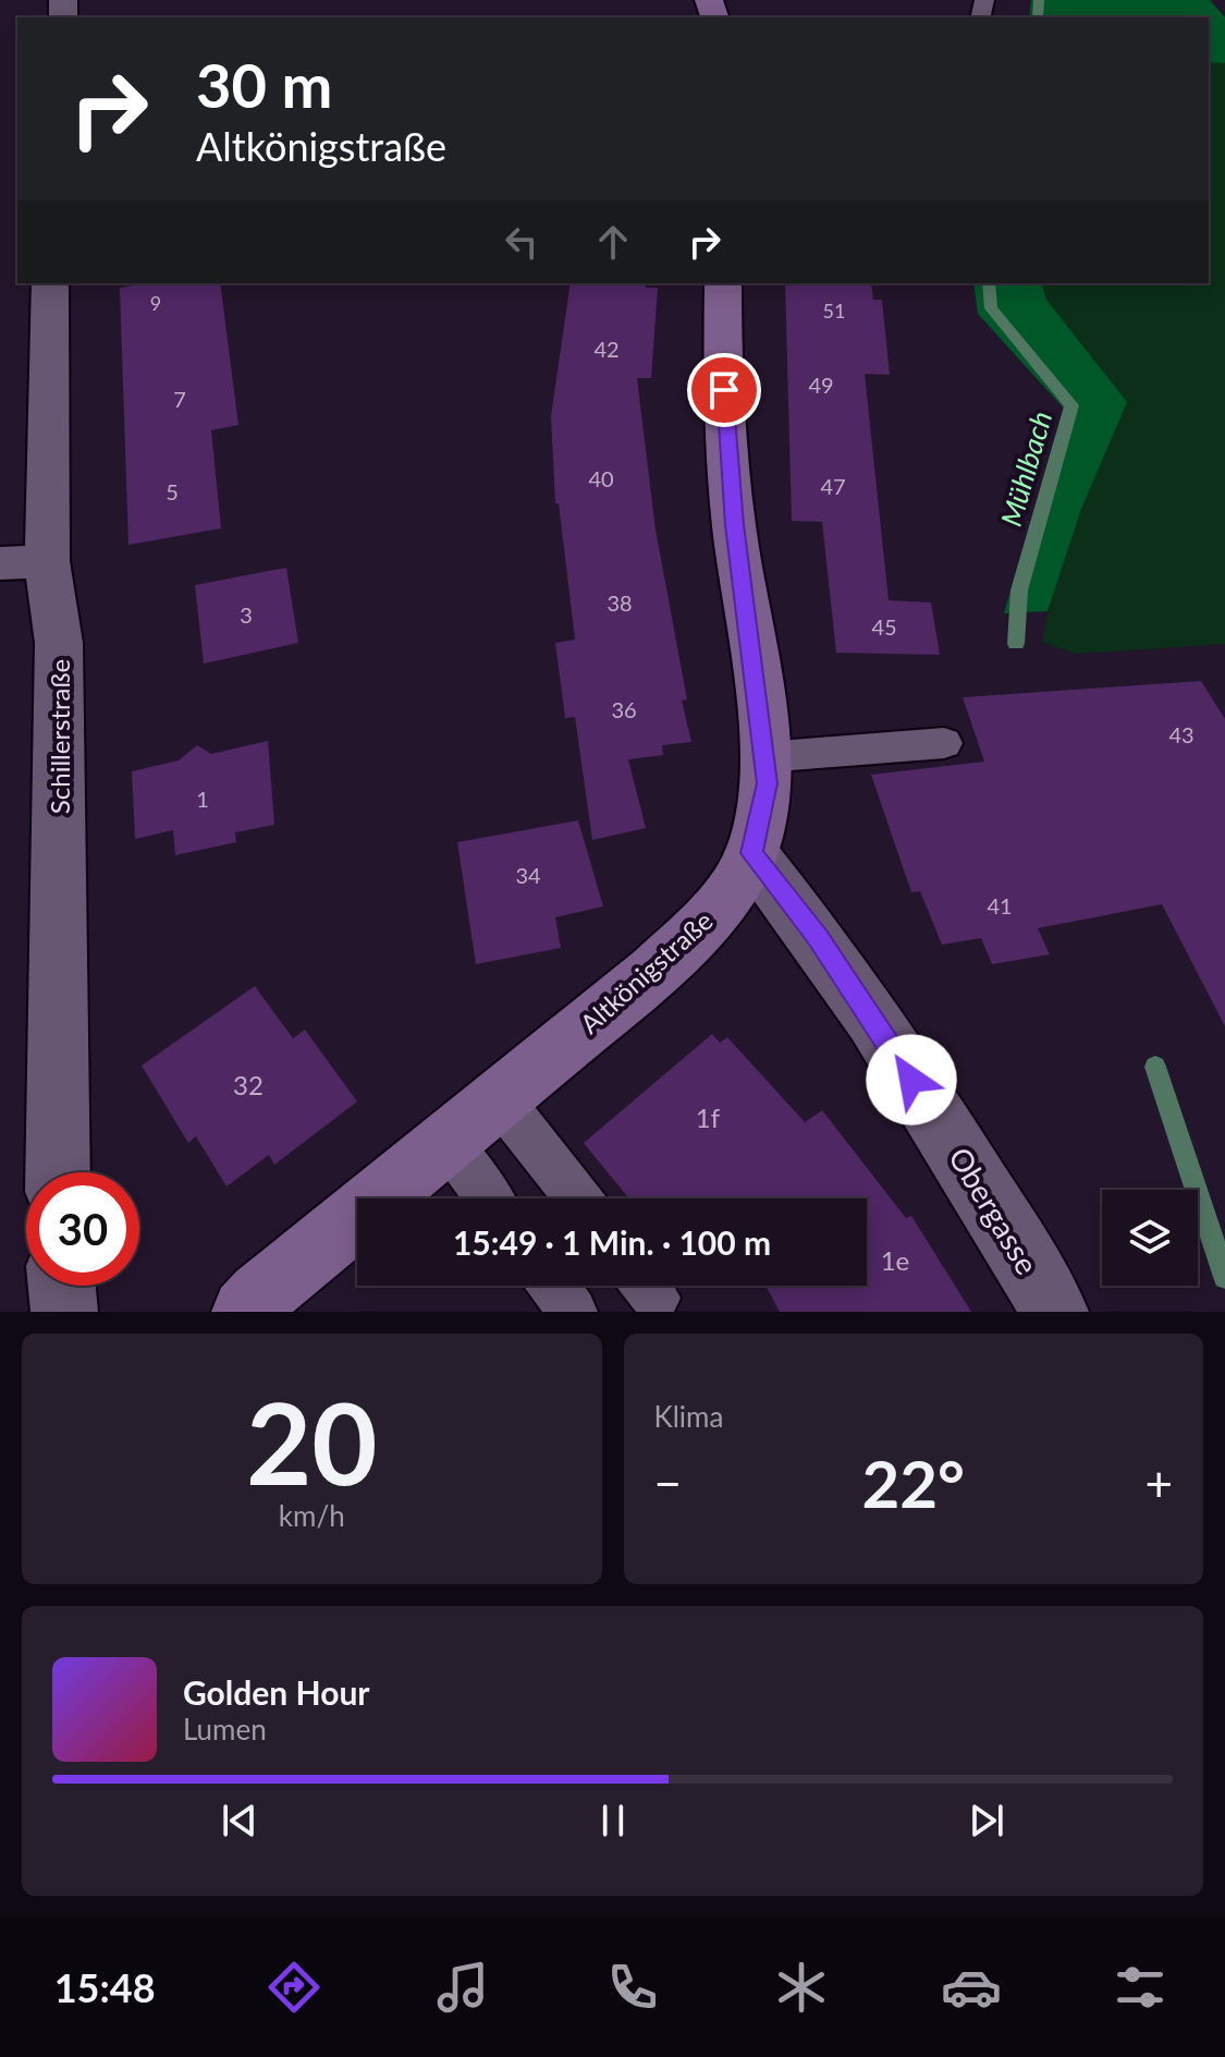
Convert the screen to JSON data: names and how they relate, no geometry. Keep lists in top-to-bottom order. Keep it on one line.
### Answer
{"streets":{"street":["Schillerstraße","Altkönigstraße","Obergasse"]},"crossings":[["Altkönigstraße","Obergasse"]],"water":["Mühlbach"],"house_numbers":["9","51","42","49","7","40","47","5","38","3","45","36","43","1","34","41","32","1f","1e"],"page":{"turn":["30 m","Altkönigstraße"],"limit":"30","trip":"15:49 · 1 Min. · 100 m","tile":[["20","km/h"],"Klima"],"heat":["−","22°","+"],"song":["Golden Hour","Lumen"],"tabs":"15:48"}}
